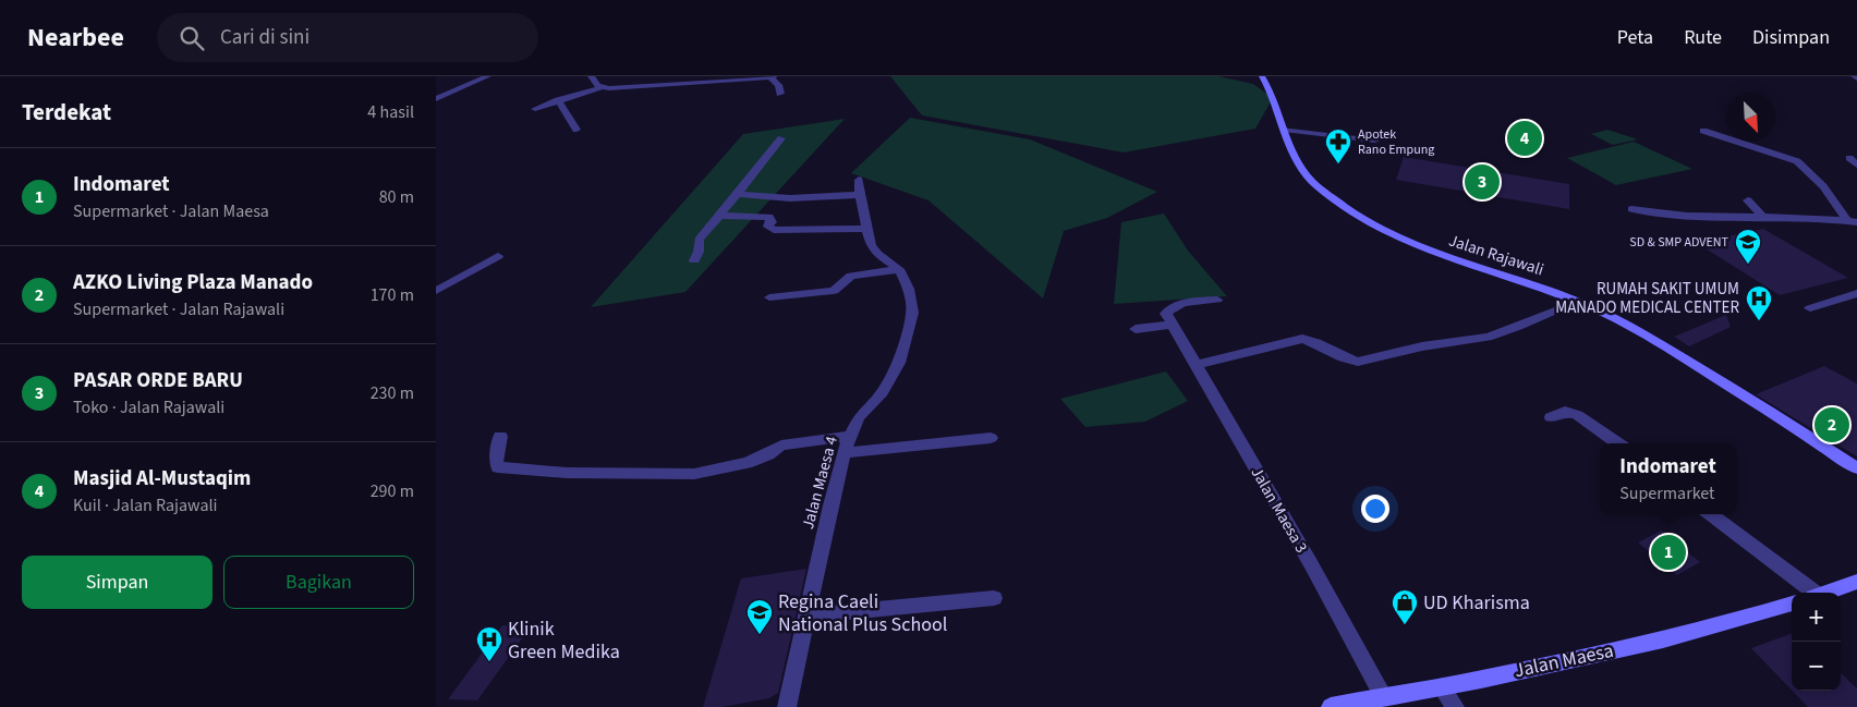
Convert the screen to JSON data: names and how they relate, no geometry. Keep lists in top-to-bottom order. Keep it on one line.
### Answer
{"streets":{"street":["Jalan Rajawali","Jalan Maesa 4","Jalan Maesa 3","Jalan Maesa"]},"crossings":[["Jalan Maesa 3","Jalan Maesa"]],"places":{"pharmacy":["Apotek Rano Empung"],"school or university":["SD & SMP ADVENT","Regina Caeli National Plus School"],"hospital":["RUMAH SAKIT UMUM MANADO MEDICAL CENTER","Klinik Green Medika"],"shop":["UD Kharisma"]},"north":"bottom right","page":{"header":"Nearbee","search":"Cari di sini","nav":["Peta","Rute","Disimpan"],"heading":["Terdekat","4 hasil"],"pins":["4","3","2","1"],"list":[{"mark":"1","name":"Indomaret","note":"Supermarket · Jalan Maesa","value":"80 m"},{"mark":"2","name":"AZKO Living Plaza Manado","note":"Supermarket · Jalan Rajawali","value":"170 m"},{"mark":"3","name":"PASAR ORDE BARU","note":"Toko · Jalan Rajawali","value":"230 m"},{"mark":"4","name":"Masjid Al-Mustaqim","note":"Kuil · Jalan Rajawali","value":"290 m"}],"popup":["Indomaret","Supermarket"],"buttons":["Simpan","Bagikan"],"map_buttons":["+","−"]}}
